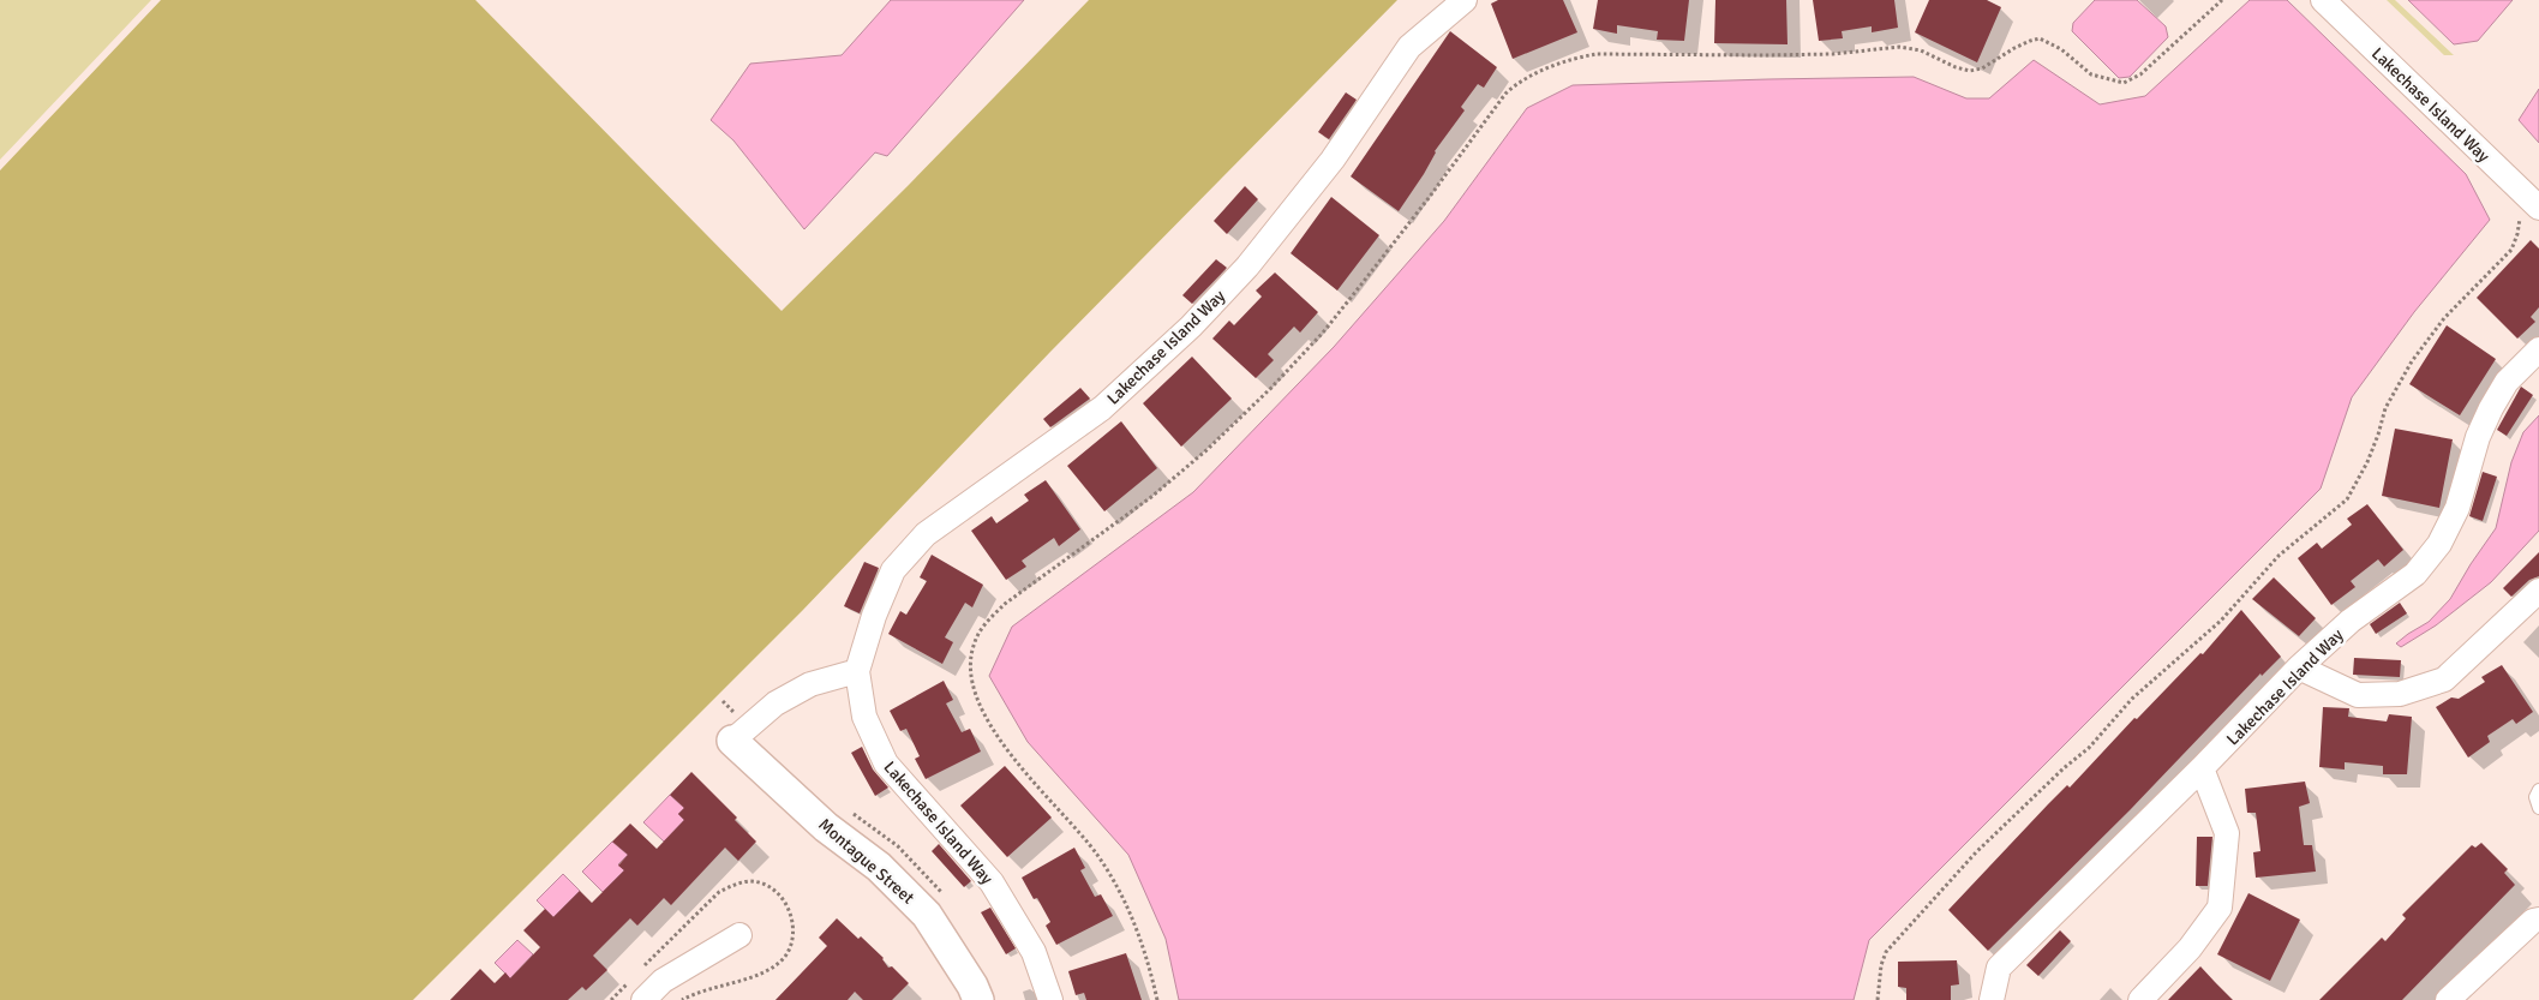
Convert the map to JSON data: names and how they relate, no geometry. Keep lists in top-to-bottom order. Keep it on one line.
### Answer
{"streets":{"street":["Lakechase Island Way","Montague Street"]}}
